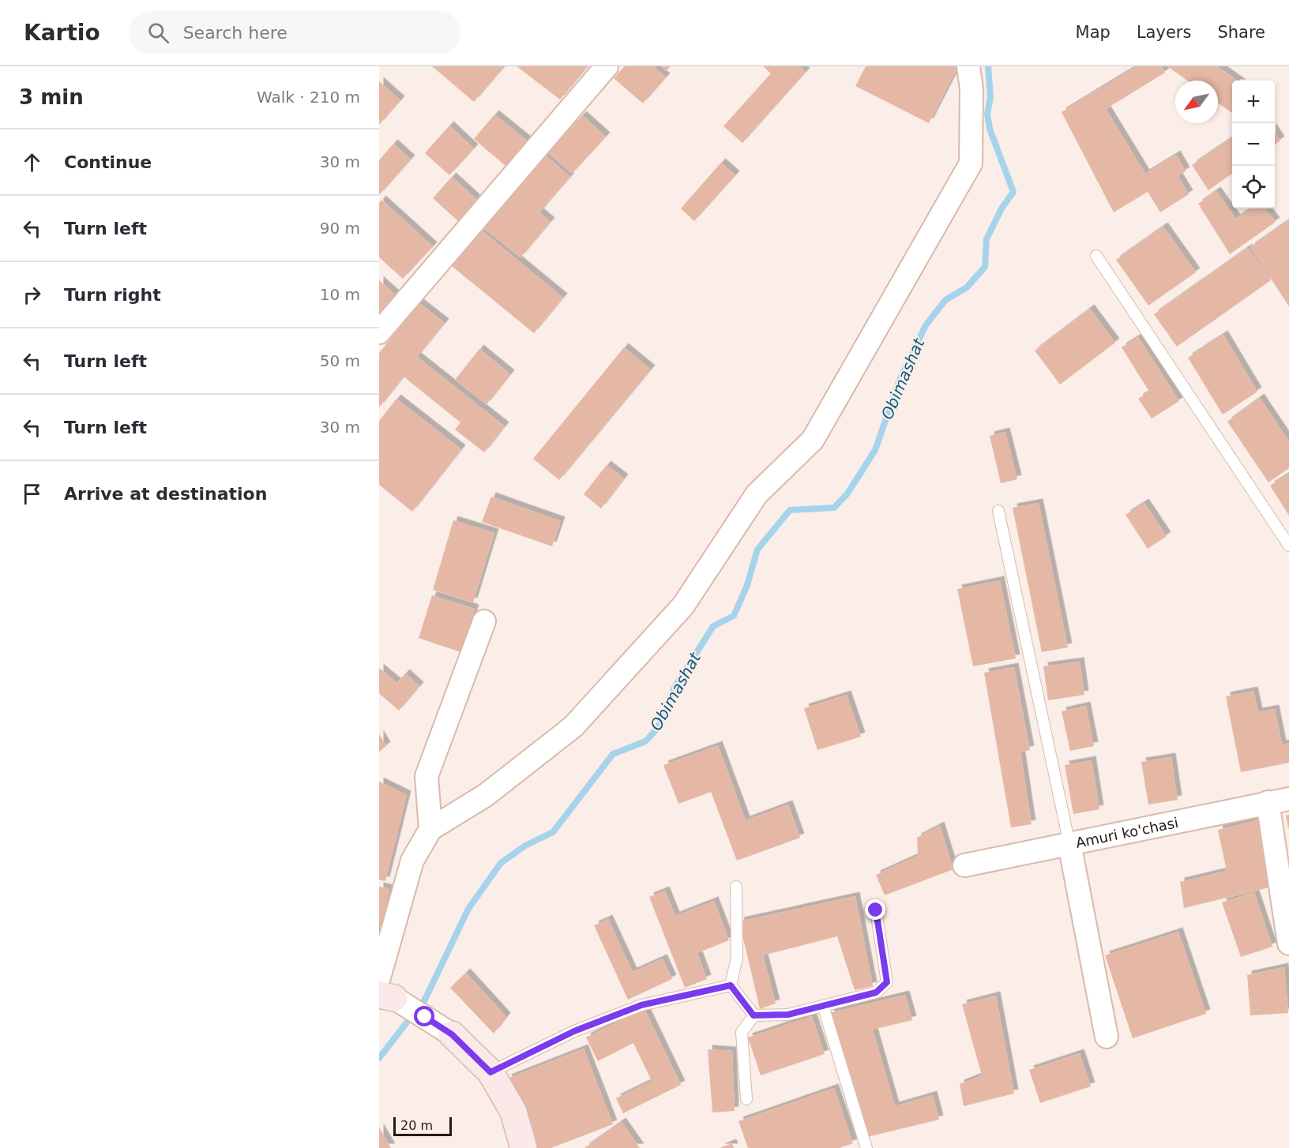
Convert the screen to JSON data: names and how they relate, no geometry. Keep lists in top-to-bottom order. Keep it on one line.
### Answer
{"streets":{"street":["Amuri ko'chasi"]},"water":["Obimashat"],"scale_bar":"20 m","north":"bottom left","page":{"header":"Kartio","search":"Search here","nav":["Map","Layers","Share"],"heading":["3 min","Walk · 210 m"],"map_buttons":["+","−"],"list":[["Continue","30 m"],["Turn left","90 m"],["Turn right","10 m"],["Turn left","50 m"],["Turn left","30 m"],"Arrive at destination"],"scale":"20 m"}}
